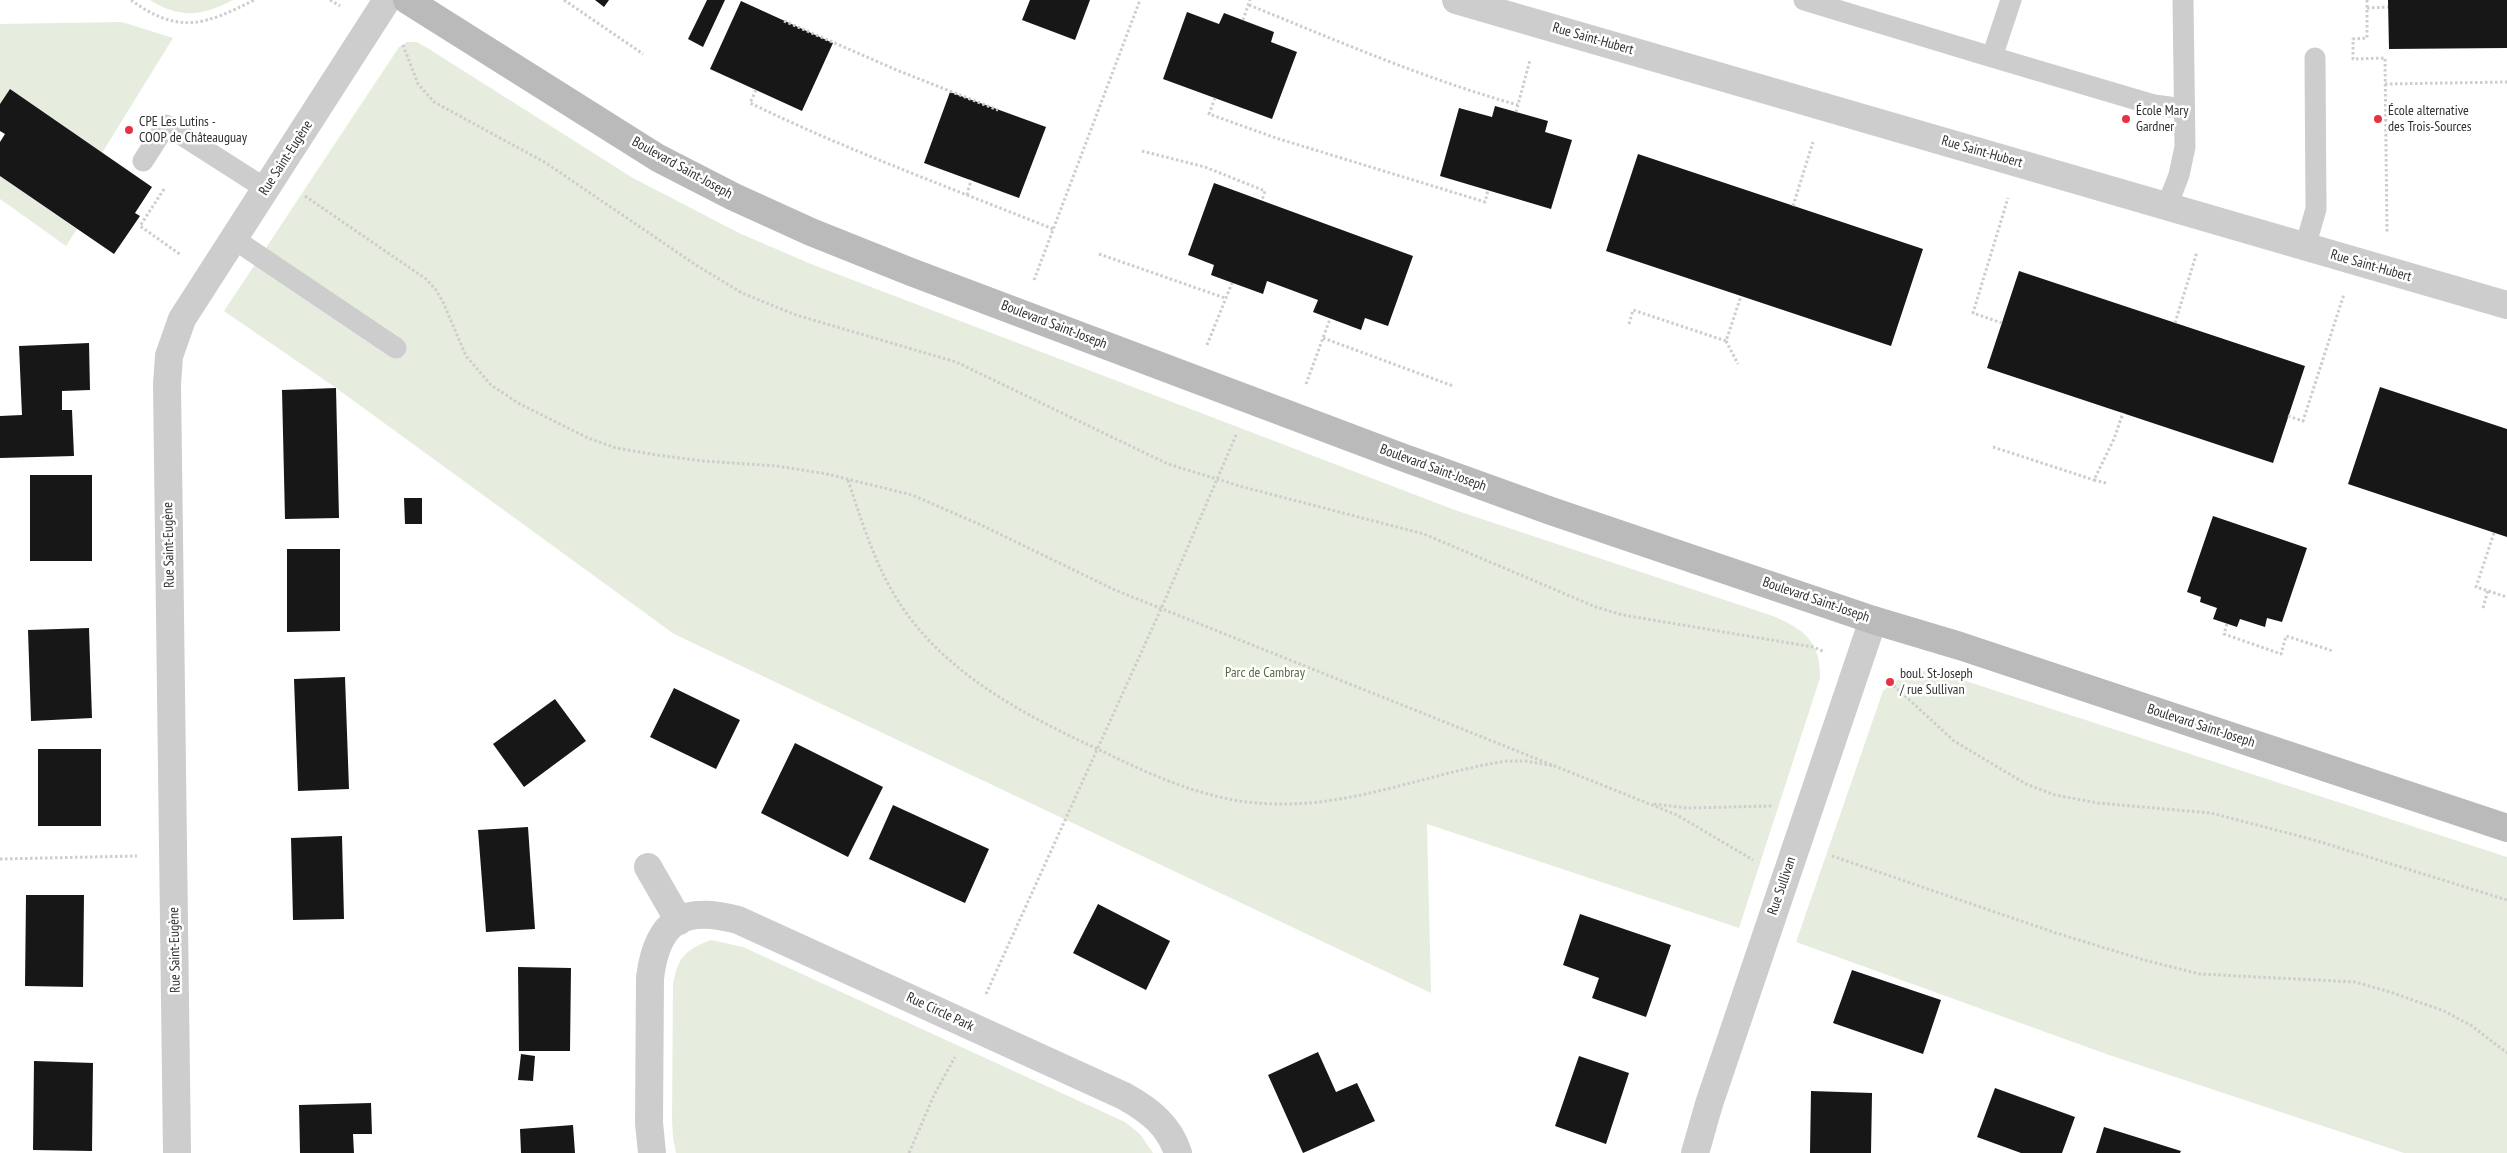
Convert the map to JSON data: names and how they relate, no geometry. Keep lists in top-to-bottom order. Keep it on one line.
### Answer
{"streets":{"street":["Rue Saint-Hubert","Rue Saint-Eugène","Boulevard Saint-Joseph","Rue Sullivan","Rue Circle Park"]},"crossings":[["Boulevard Saint-Joseph","Rue Sullivan"]],"parks":["Parc de Cambray"],"places":["École Mary Gardner","École alternative des Trois-Sources","CPE Les Lutins - COOP de Châteauguay","boul. St-Joseph / rue Sullivan"]}
